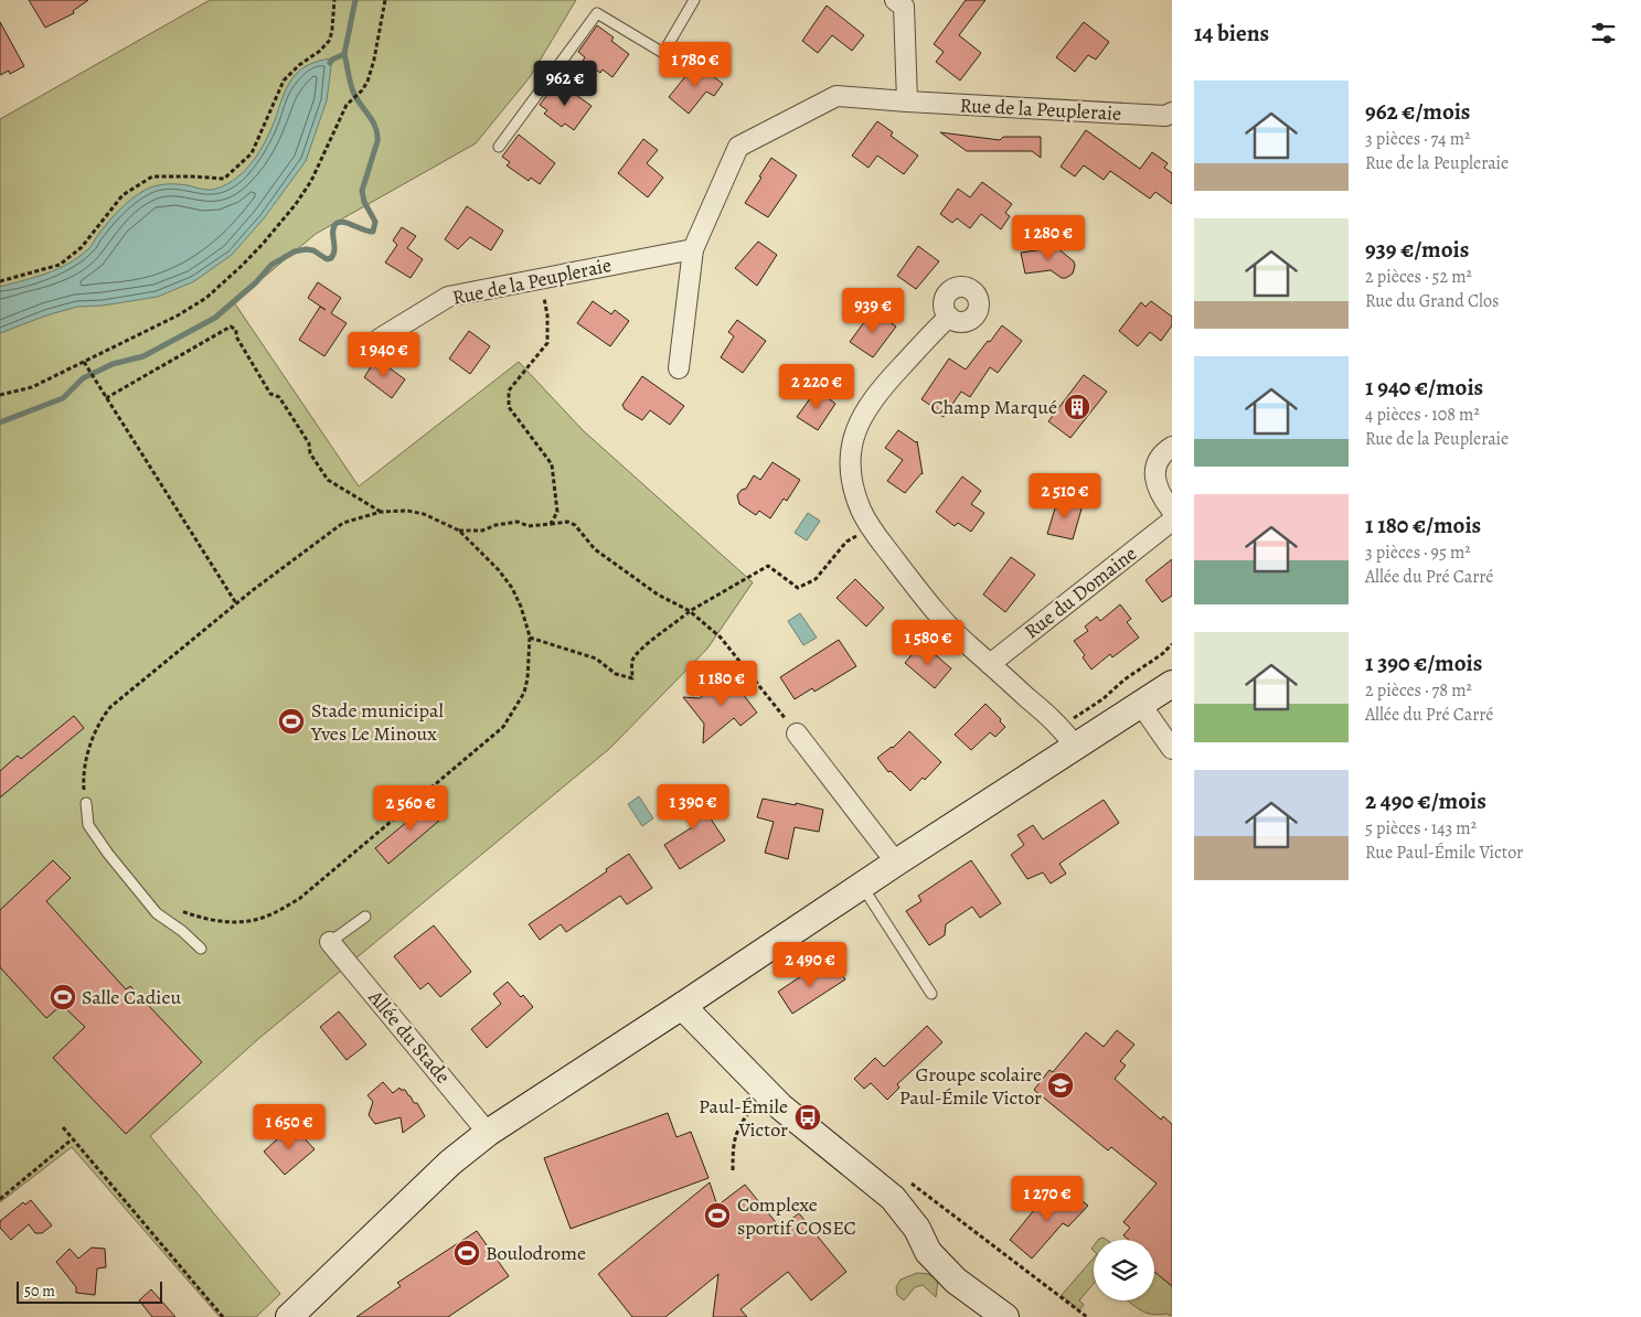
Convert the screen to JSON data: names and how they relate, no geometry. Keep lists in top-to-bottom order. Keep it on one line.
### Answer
{"streets":{"street":["Rue de la Peupleraie","Rue du Domaine","Allée du Stade"]},"places":{"building":["Champ Marqué"],"sports":["Stade municipal Yves Le Minoux","Salle Cadieu","Complexe sportif COSEC","Boulodrome"],"school or university":["Groupe scolaire Paul-Émile Victor"],"bus stop":["Paul-Émile Victor"]},"scale_bar":"50 m","page":{"heading":"14 biens","price":["1 780 €","962 €","1 280 €","939 €","1 940 €","2 220 €","2 510 €","1 580 €","1 180 €","1 390 €","2 560 €","2 490 €","1 650 €","1 270 €"],"list":[{"name":"962 €/mois","note":"3 pièces · 74 m² · Rue de la Peupleraie"},{"name":"939 €/mois","note":"2 pièces · 52 m² · Rue du Grand Clos"},{"name":"1 940 €/mois","note":"4 pièces · 108 m² · Rue de la Peupleraie"},{"name":"1 180 €/mois","note":"3 pièces · 95 m² · Allée du Pré Carré"},{"name":"1 390 €/mois","note":"2 pièces · 78 m² · Allée du Pré Carré"},{"name":"2 490 €/mois","note":"5 pièces · 143 m² · Rue Paul-Émile Victor"}],"scale":"50 m"}}
